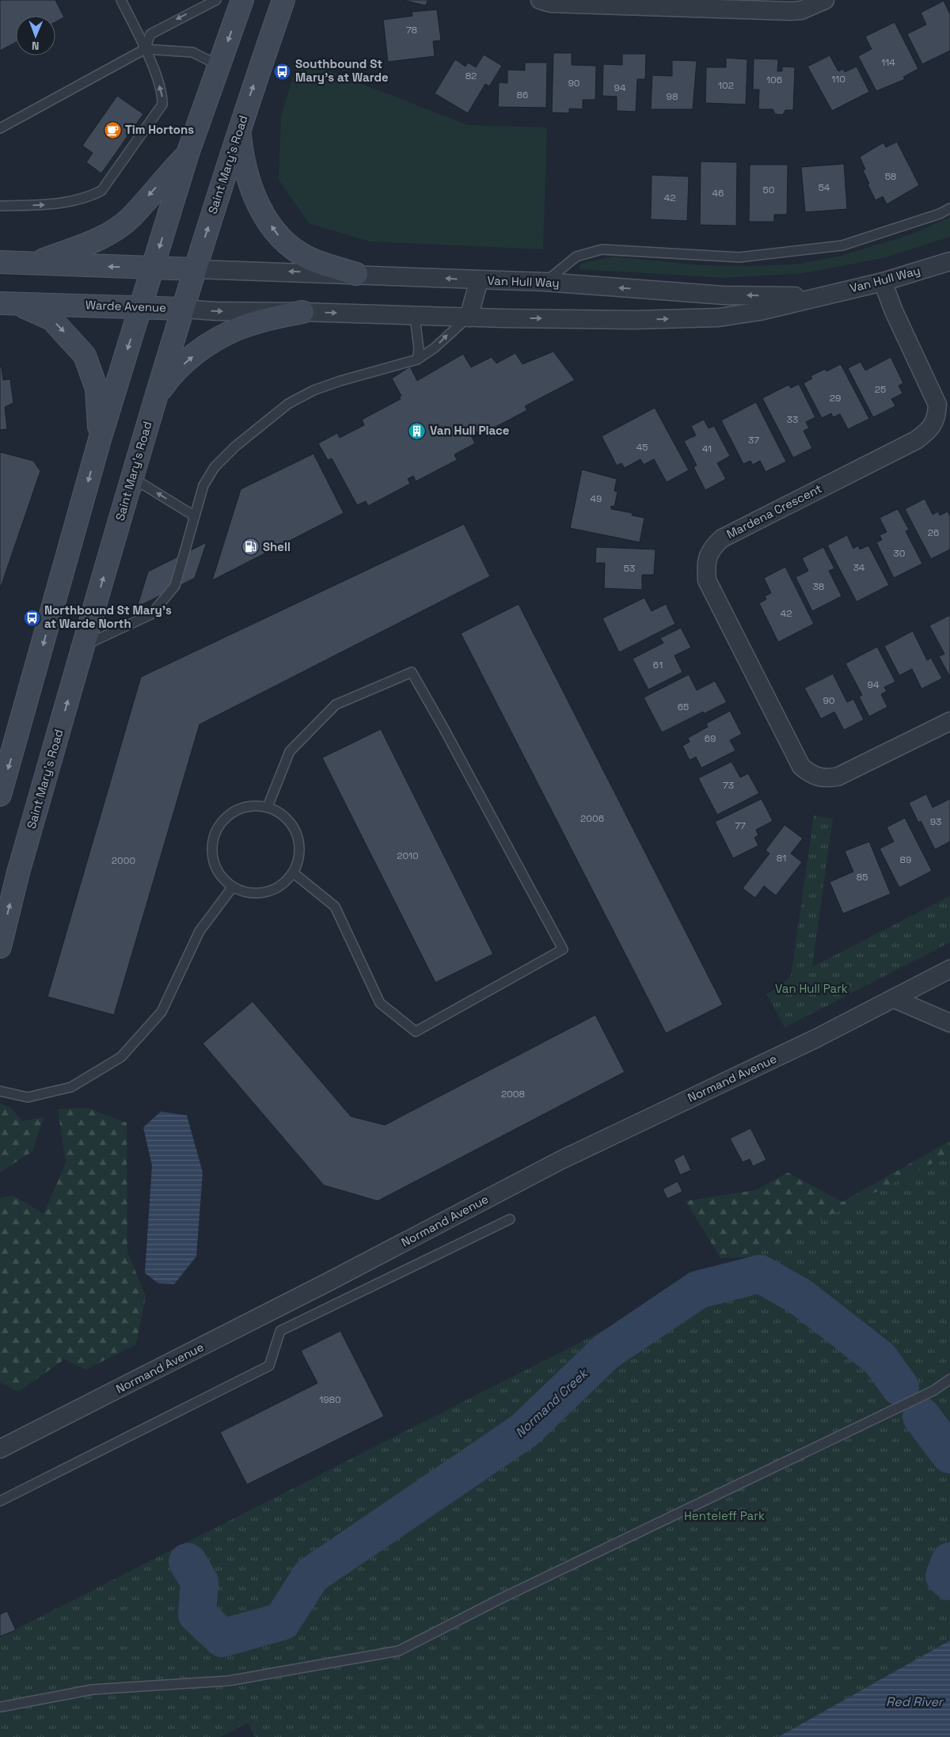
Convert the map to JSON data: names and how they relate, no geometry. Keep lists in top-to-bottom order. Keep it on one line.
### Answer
{"streets":{"main road":["Saint Mary’s Road","Warde Avenue"],"street":["Van Hull Way","Mardena Crescent","Normand Avenue"]},"crossings":[["Saint Mary’s Road","Van Hull Way"],["Saint Mary’s Road","Warde Avenue"],["Van Hull Way","Warde Avenue"],["Van Hull Way","Mardena Crescent"]],"water":["Normand Creek","Red River"],"parks":["Van Hull Park","Henteleff Park"],"places":{"bus stop":["Southbound St Mary's at Warde","Northbound St Mary's at Warde North"],"cafe":["Tim Hortons"],"building":["Van Hull Place"],"fuel station":["Shell"]},"house_numbers":["78","114","82","110","106","90","102","94","86","98","58","54","50","46","42","25","29","33","37","45","41","49","26","30","34","53","38","42","61","94","90","65","69","73","2006","93","77","2010","81","89","2000","85","2008","1980"],"north":"bottom"}
